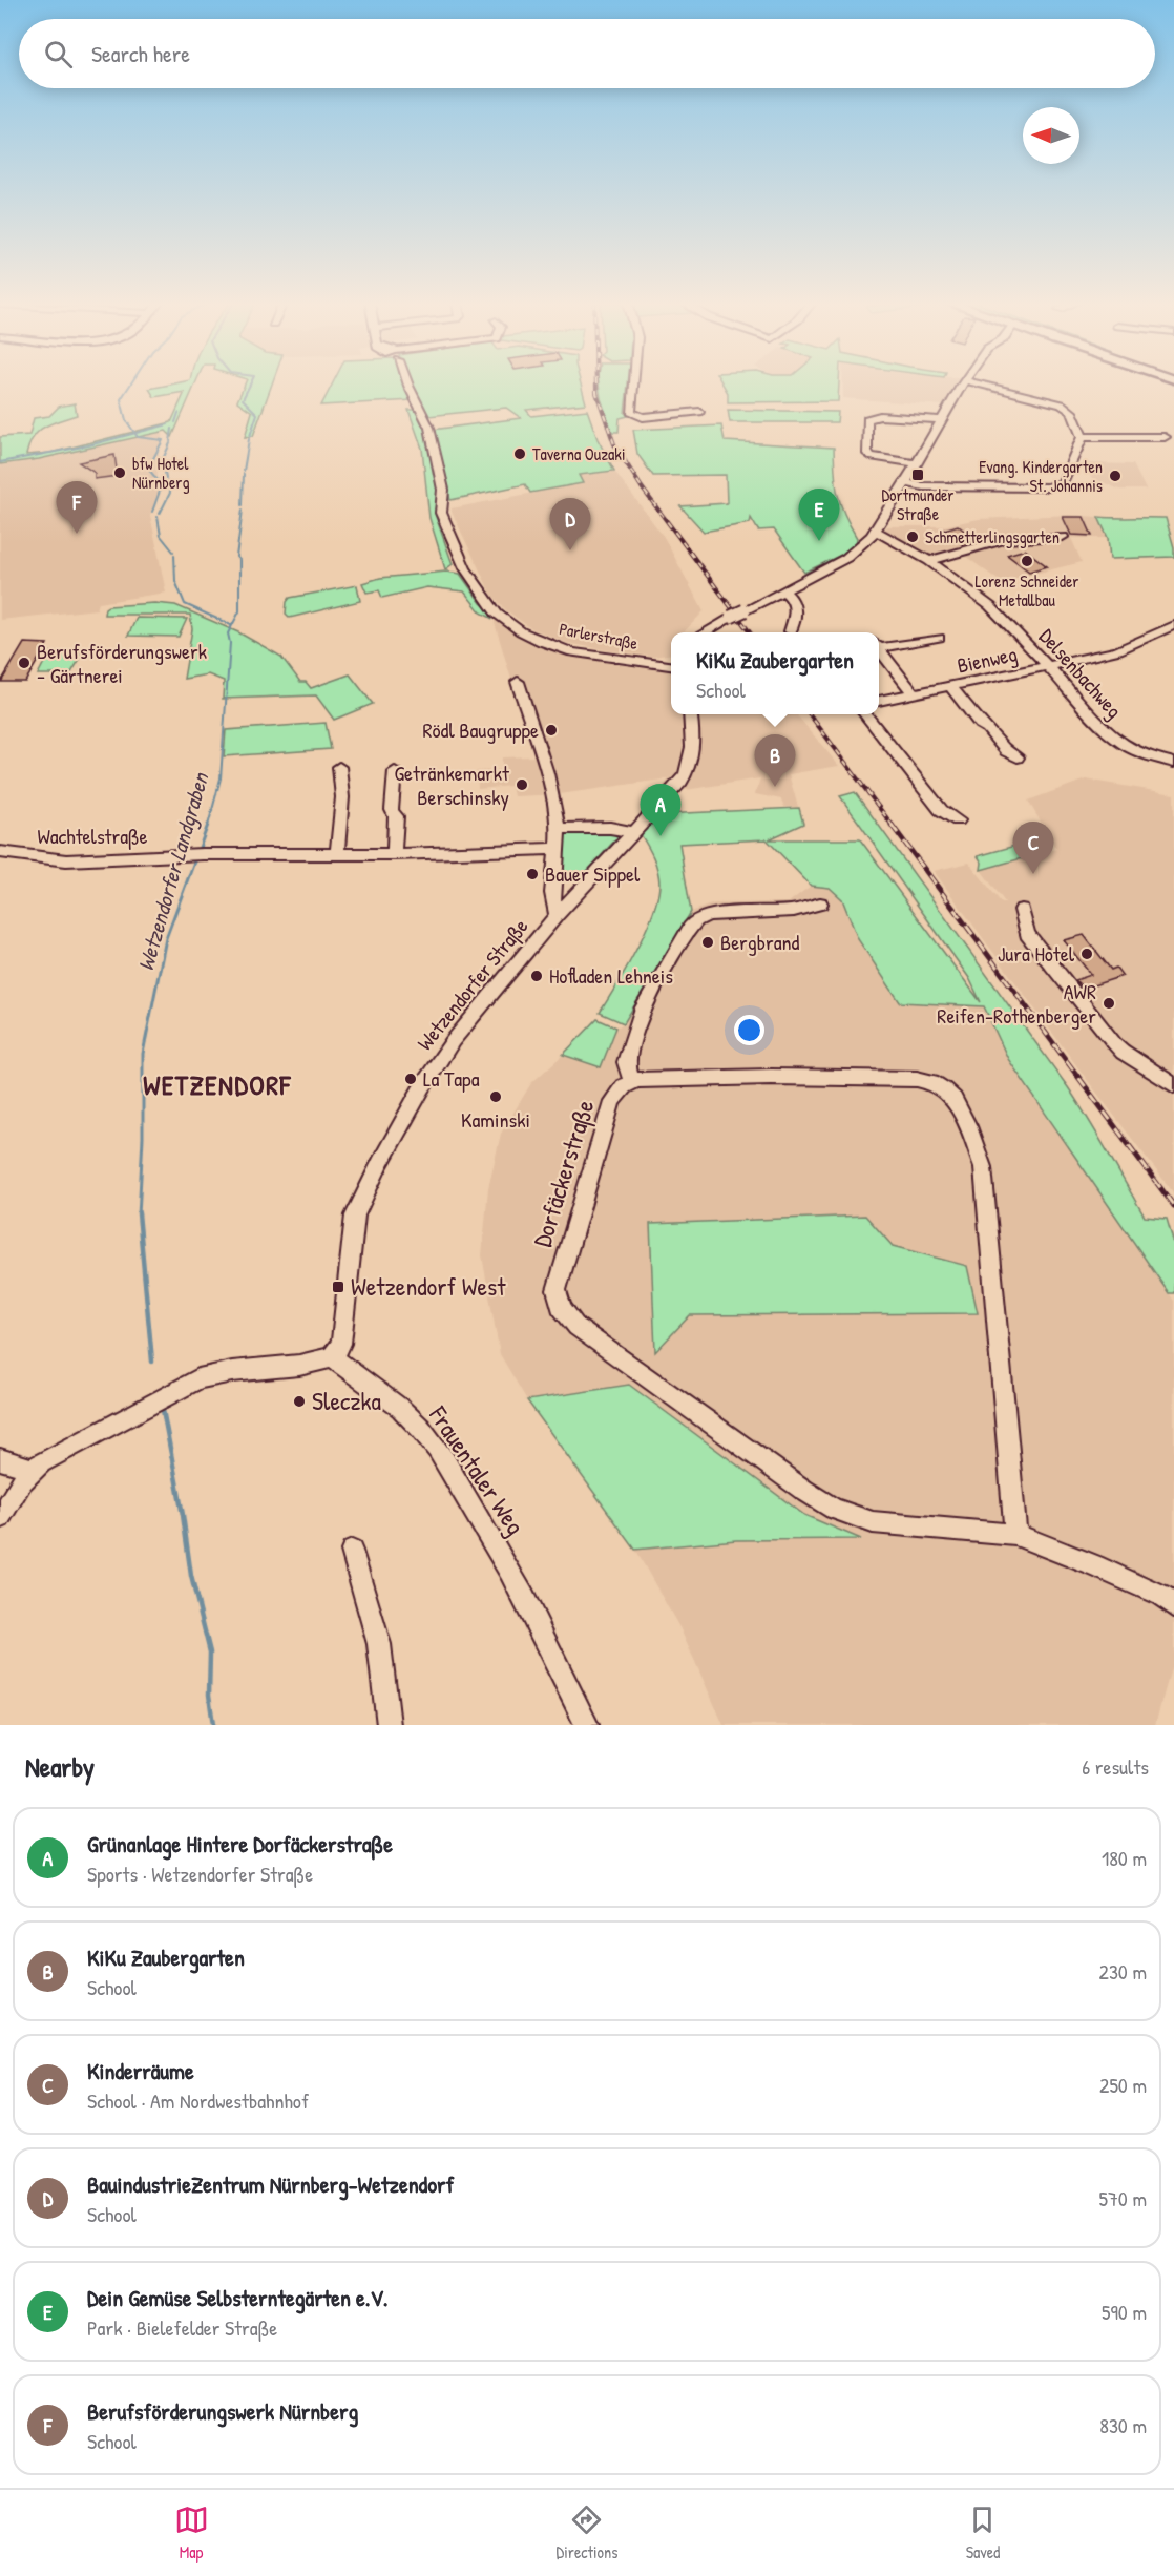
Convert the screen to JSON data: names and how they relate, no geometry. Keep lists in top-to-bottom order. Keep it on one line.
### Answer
{"streets":{"street":["Parlerstraße","Bienweg","Delsenbachweg","Wachtelstraße","Wetzendorfer Straße","Dorfäckerstraße","Frauentaler Weg"]},"crossings":[["Bienweg","Delsenbachweg"],["Wetzendorfer Straße","Frauentaler Weg"]],"districts":["WETZENDORF"],"water":["Wetzendorfer Landgraben"],"places":{"other":["Taverna Ouzaki","bfw Hotel Nürnberg","Evang. Kindergarten St. Johannis","Schmetterlingsgarten","Lorenz Schneider Metallbau","Berufsförderungswerk - Gärtnerei","Rödl Baugruppe","Getränkemarkt Berschinsky","Bauer Sippel","Bergbrand","Jura Hotel","Hofladen Lehneis","AWR Reifen-Rothenberger","La Tapa","Kaminski","Sleczka"],"transit":["Dortmunder Straße","Wetzendorf West"]},"north":"left","page":{"search":"Search here","pins":["F","E","D","B","A","C"],"popup":["KiKu Zaubergarten","School"],"heading":["Nearby","6 results"],"list":[{"mark":"A","name":"Grünanlage Hintere Dorfäckerstraße","note":"Sports · Wetzendorfer Straße","value":"180 m"},{"mark":"B","name":"KiKu Zaubergarten","note":"School","value":"230 m"},{"mark":"C","name":"Kinderräume","note":"School · Am Nordwestbahnhof","value":"250 m"},{"mark":"D","name":"BauindustrieZentrum Nürnberg-Wetzendorf","note":"School","value":"570 m"},{"mark":"E","name":"Dein Gemüse Selbsterntegärten e.V.","note":"Park · Bielefelder Straße","value":"590 m"},{"mark":"F","name":"Berufsförderungswerk Nürnberg","note":"School","value":"830 m"}],"nav":["Map","Directions","Saved"]}}
